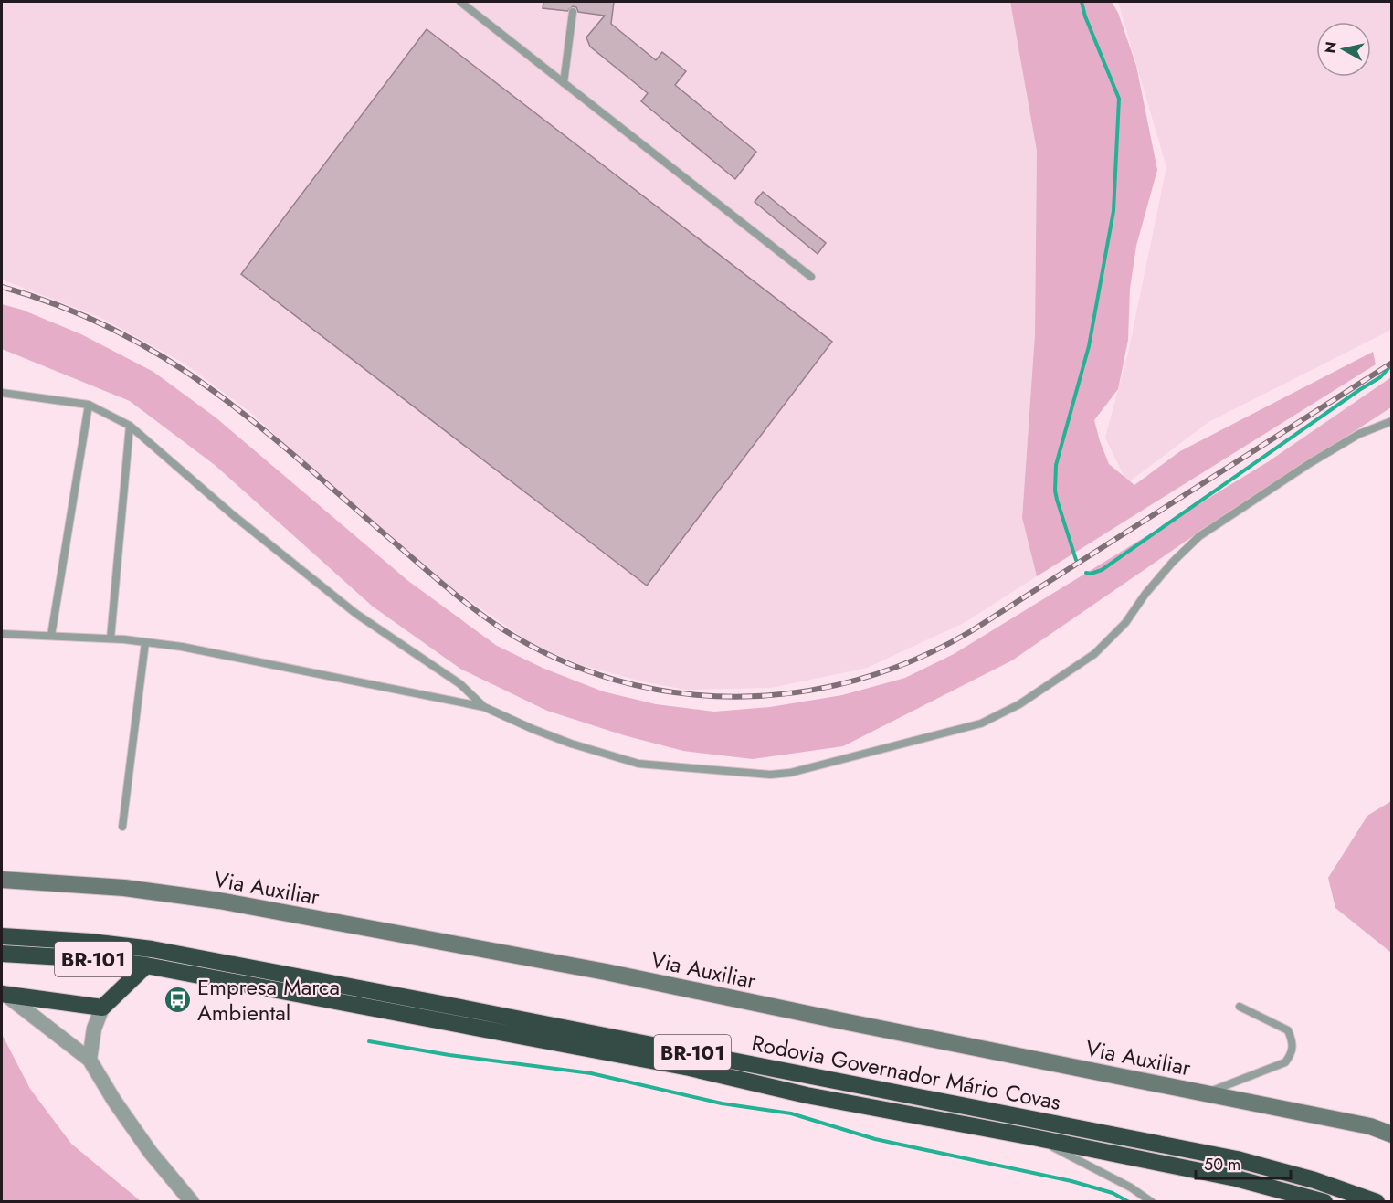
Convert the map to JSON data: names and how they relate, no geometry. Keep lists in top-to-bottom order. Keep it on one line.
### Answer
{"streets":{"highway":["BR-101","Rodovia Governador Mário Covas"],"street":["Via Auxiliar"]},"places":{"bus stop":["Empresa Marca Ambiental"]},"scale_bar":"50 m","north":"left"}
